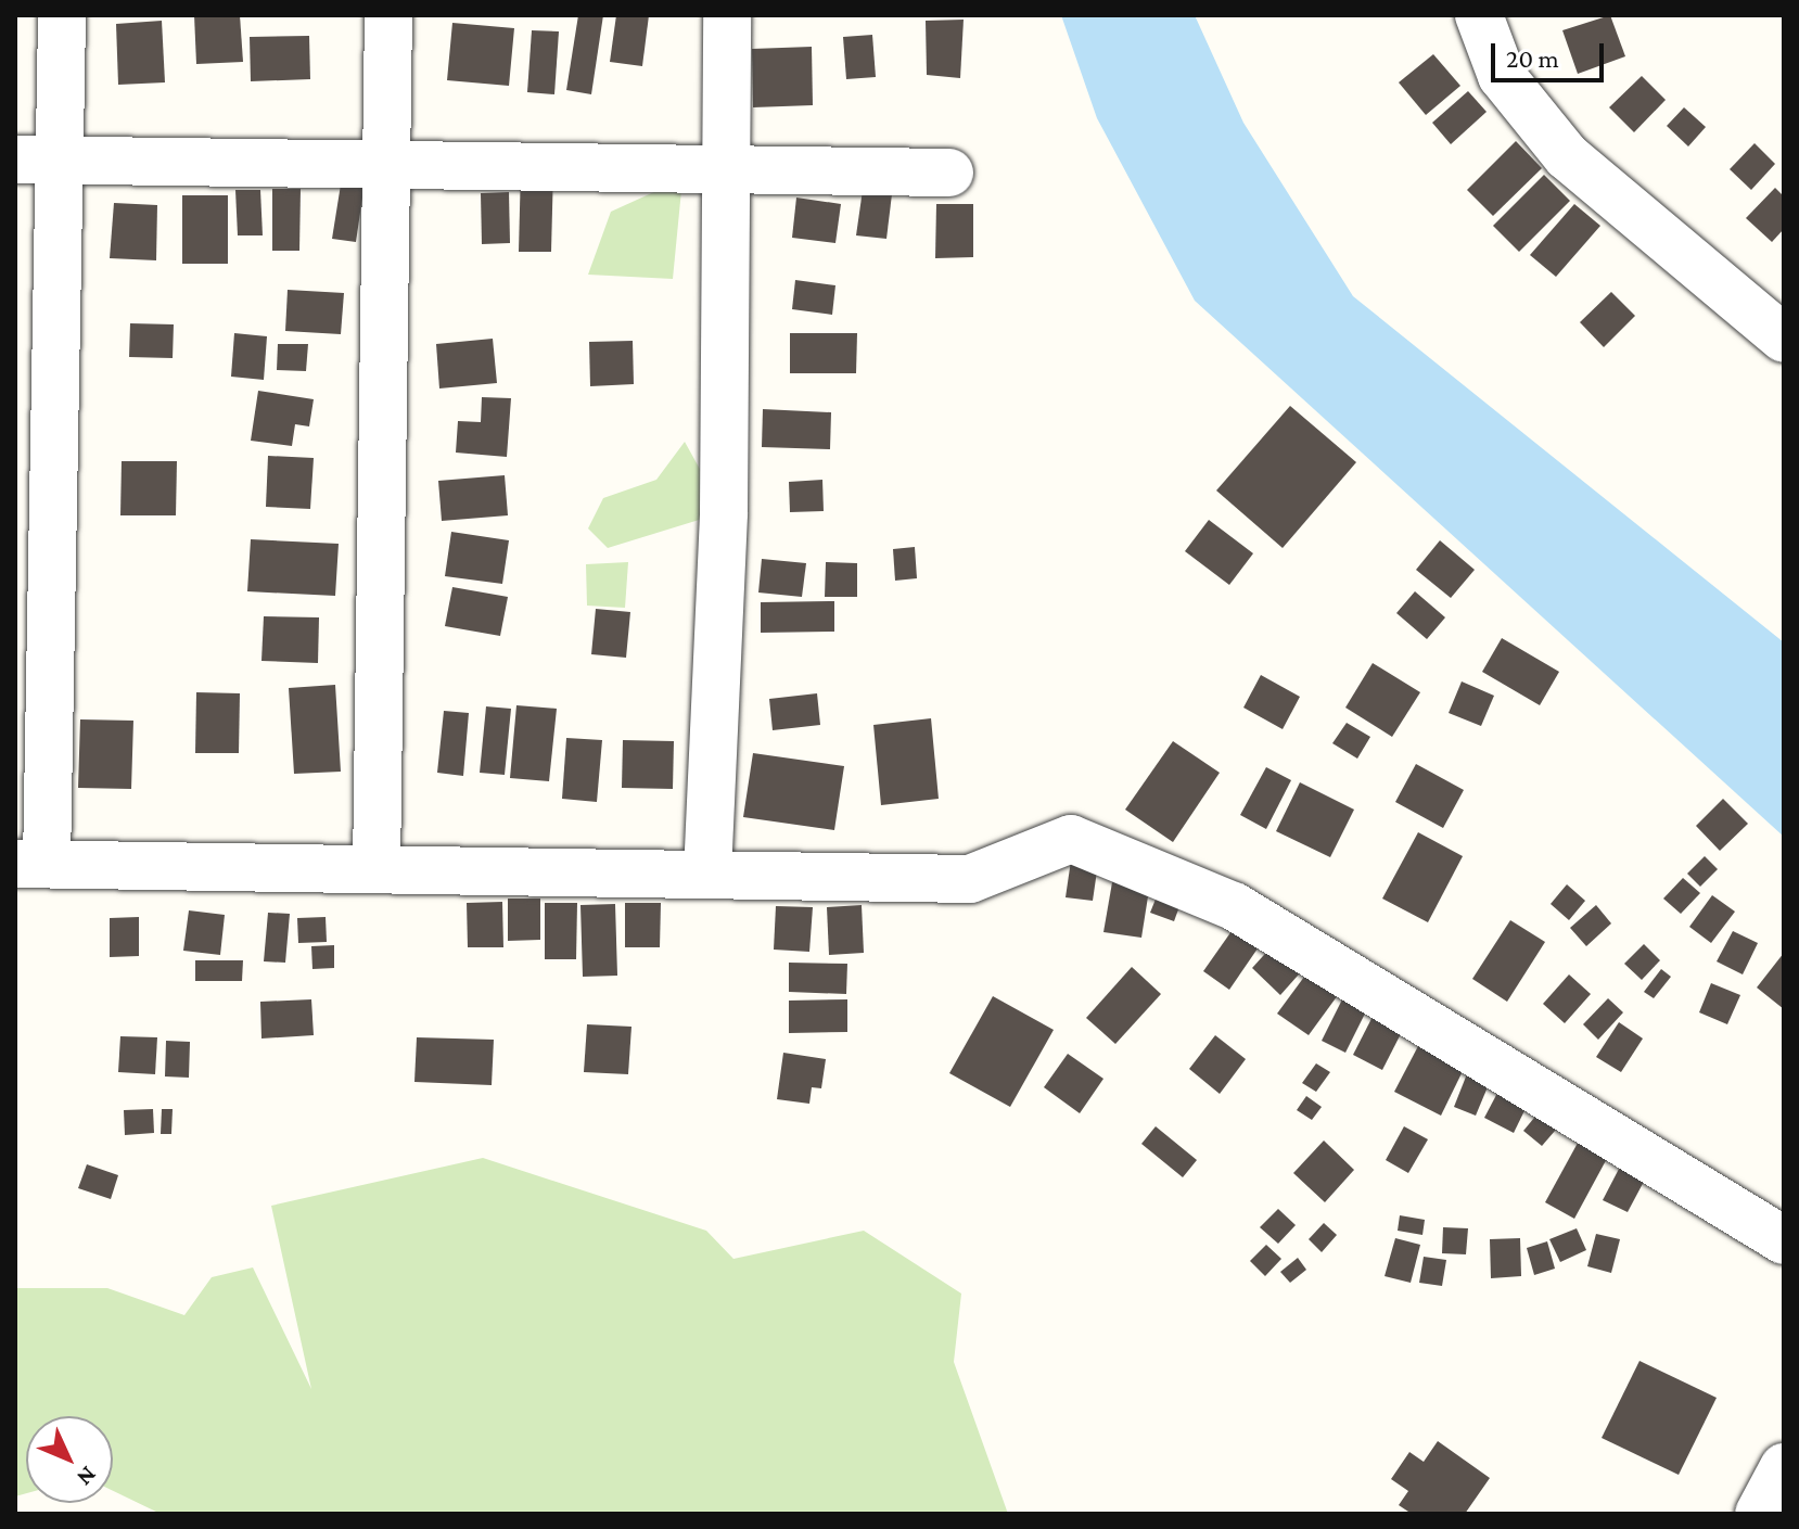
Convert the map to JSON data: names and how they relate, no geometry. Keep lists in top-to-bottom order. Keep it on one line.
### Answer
{"scale_bar":"20 m","north":"bottom right"}
